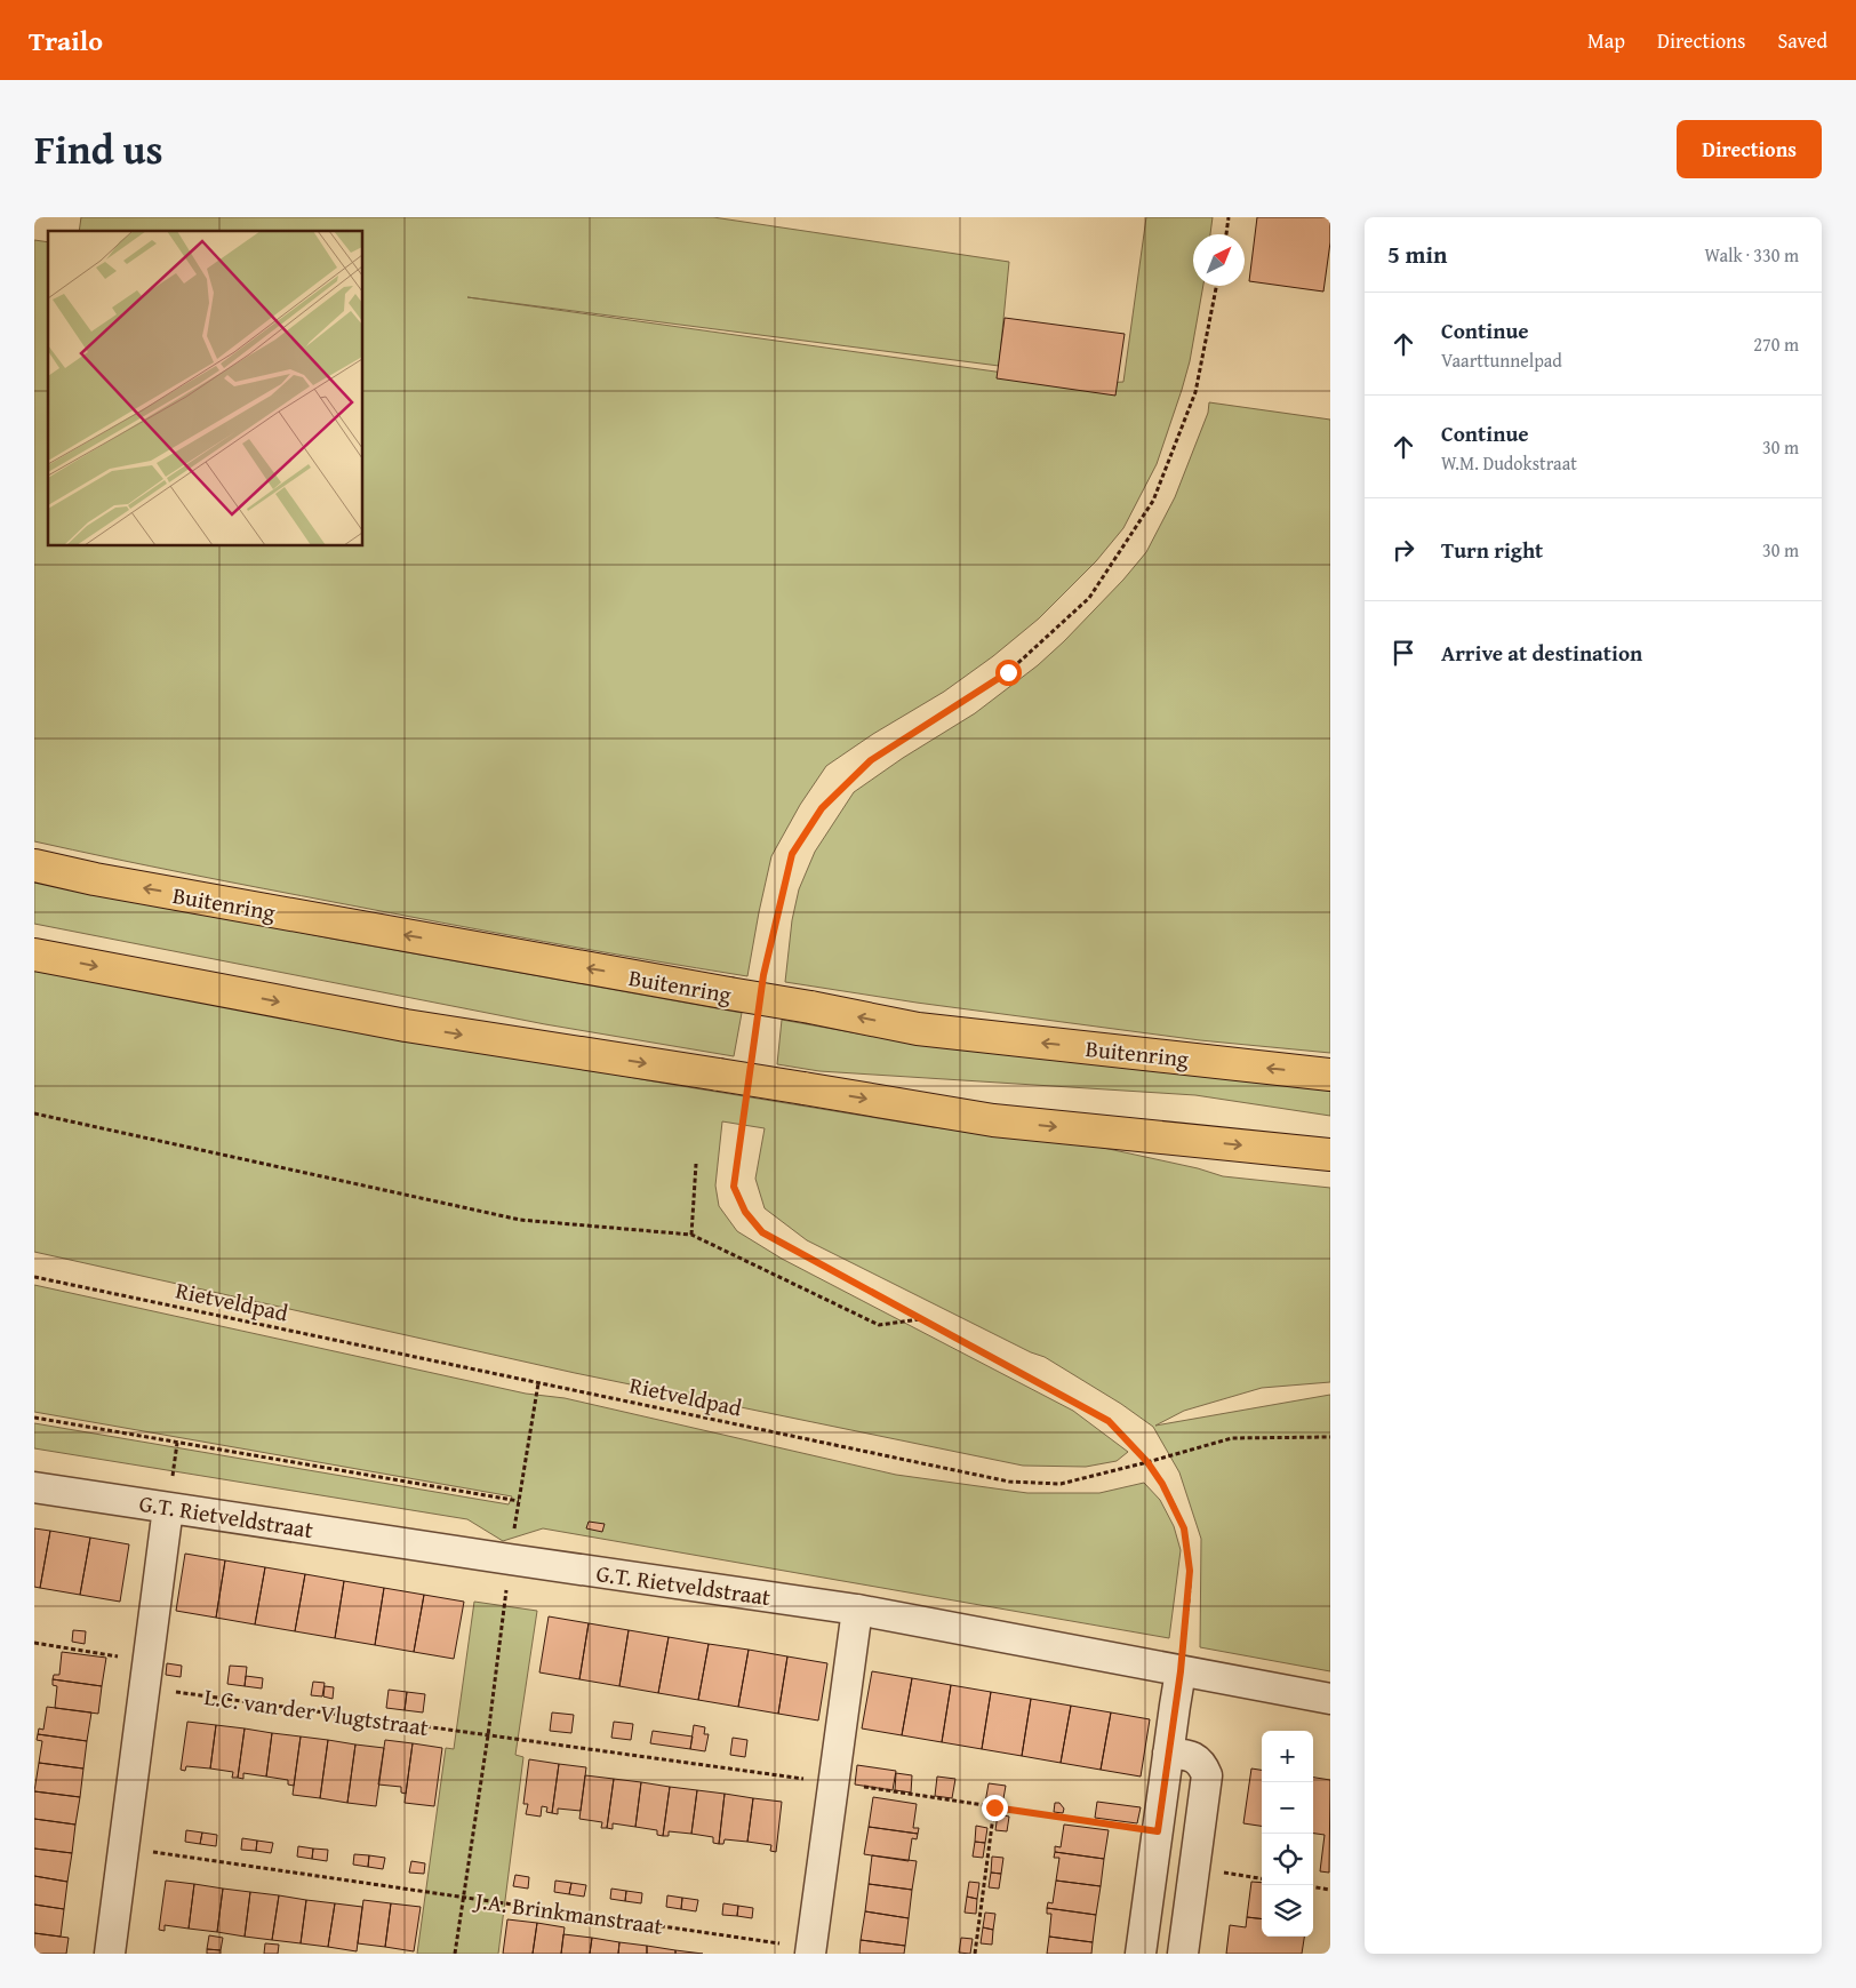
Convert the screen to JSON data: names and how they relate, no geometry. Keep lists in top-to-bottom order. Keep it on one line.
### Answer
{"streets":{"highway":["Buitenring"],"street":["G.T. Rietveldstraat"],"path":["Rietveldpad","L.C. van der Vlugtstraat","J.A. Brinkmanstraat"]},"north":"top right","page":{"header":"Trailo","nav":["Map","Directions","Saved"],"title":"Find us","buttons":"Directions","heading":["5 min","Walk · 330 m"],"list":[["Continue","Vaarttunnelpad","270 m"],["Continue","W.M. Dudokstraat","30 m"],["Turn right","30 m"],"Arrive at destination"],"map_buttons":["+","−"]}}
